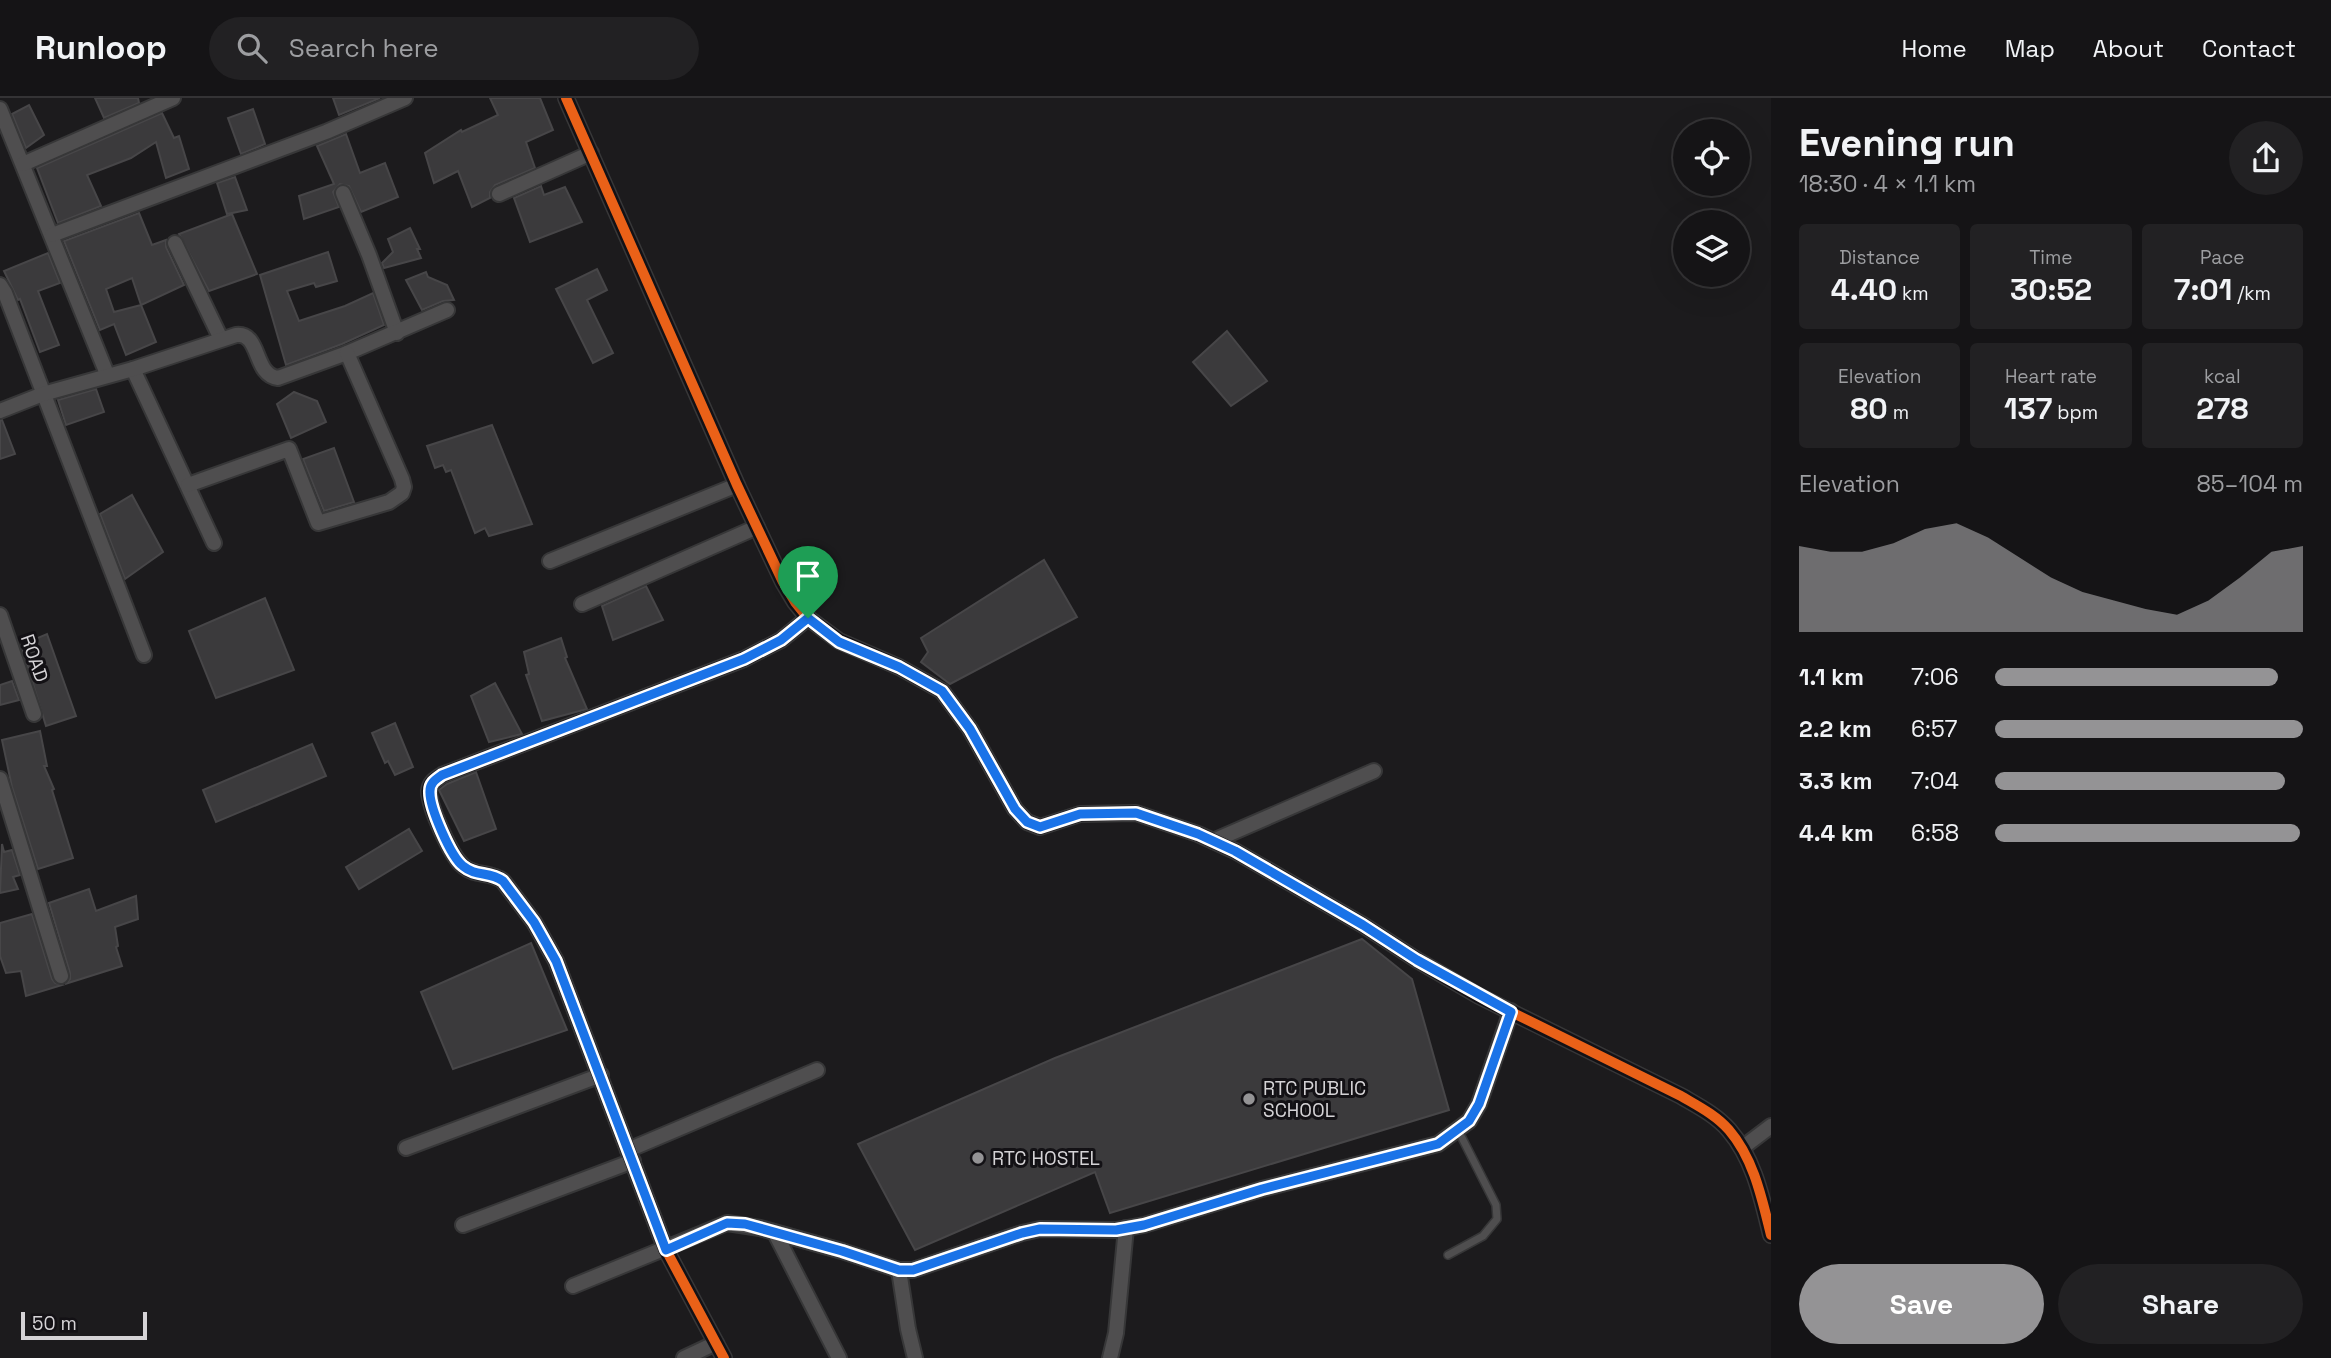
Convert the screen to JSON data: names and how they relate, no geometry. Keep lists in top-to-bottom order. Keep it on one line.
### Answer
{"streets":{"street":["ROAD"]},"places":["RTC PUBLIC SCHOOL","RTC HOSTEL"],"scale_bar":"50 m","page":{"header":"Runloop","search":"Search here","nav":["Home","Map","About","Contact"],"heading":["Evening run","18:30 · 4 × 1.1 km"],"stats":[["Distance","4.40 km"],["Time","30:52"],["Pace","7:01 /km"],["Elevation","80 m"],["Heart rate","137 bpm"],["kcal","278"]],"chart":["Elevation","85–104 m"],"list":[{"name":"1.1 km","note":"7:06"},{"name":"2.2 km","note":"6:57"},{"name":"3.3 km","note":"7:04"},{"name":"4.4 km","note":"6:58"}],"buttons":["Save","Share"],"scale":"50 m"}}
